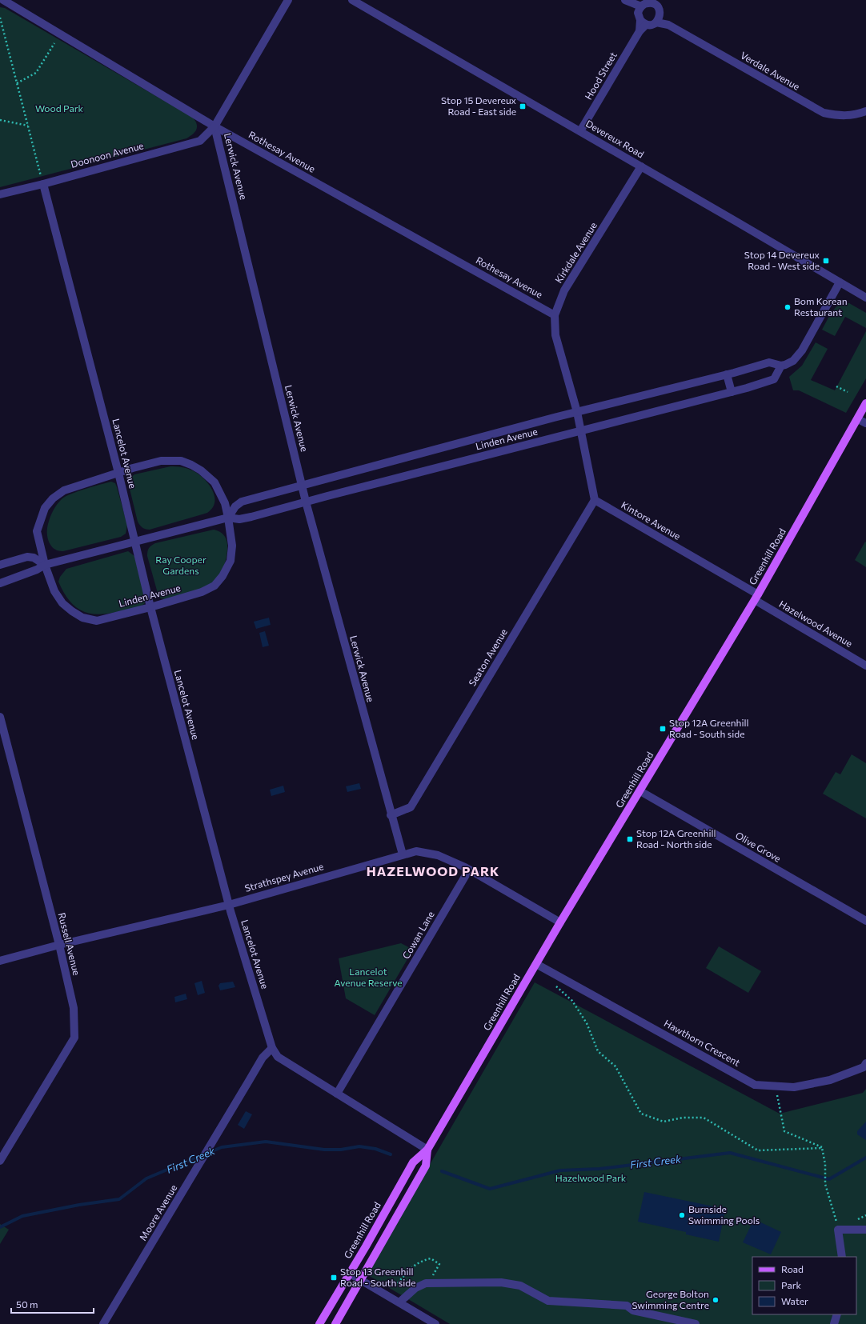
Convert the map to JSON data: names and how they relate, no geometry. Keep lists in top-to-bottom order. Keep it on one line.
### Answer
{"streets":{"main road":["Greenhill Road"],"street":["Verdale Avenue","Hood Street","Devereux Road","Rothesay Avenue","Doonoon Avenue","Lerwick Avenue","Kirkdale Avenue","Linden Avenue","Lancelot Avenue","Kintore Avenue","Hazelwood Avenue","Seaton Avenue","Olive Grove","Strathspey Avenue","Cowan Lane","Russell Avenue","Hawthorn Crescent","Moore Avenue"]},"crossings":[["Verdale Avenue","Hood Street"],["Hood Street","Devereux Road"],["Devereux Road","Kirkdale Avenue"],["Rothesay Avenue","Doonoon Avenue"],["Rothesay Avenue","Lerwick Avenue"],["Rothesay Avenue","Kirkdale Avenue"],["Doonoon Avenue","Lerwick Avenue"],["Doonoon Avenue","Lancelot Avenue"],["Lerwick Avenue","Linden Avenue"],["Lerwick Avenue","Seaton Avenue"],["Lerwick Avenue","Strathspey Avenue"],["Kirkdale Avenue","Linden Avenue"],["Linden Avenue","Lancelot Avenue"],["Lancelot Avenue","Greenhill Road"],["Lancelot Avenue","Strathspey Avenue"],["Lancelot Avenue","Cowan Lane"],["Lancelot Avenue","Moore Avenue"],["Kintore Avenue","Greenhill Road"],["Kintore Avenue","Hazelwood Avenue"],["Kintore Avenue","Seaton Avenue"],["Greenhill Road","Hazelwood Avenue"],["Greenhill Road","Olive Grove"],["Greenhill Road","Strathspey Avenue"],["Greenhill Road","Hawthorn Crescent"],["Strathspey Avenue","Cowan Lane"],["Strathspey Avenue","Russell Avenue"]],"districts":["HAZELWOOD PARK"],"water":["First Creek"],"parks":["Wood Park","Ray Cooper Gardens","Lancelot Avenue Reserve","Hazelwood Park"],"places":{"transit":["Stop 15 Devereux Road - East side","Stop 14 Devereux Road - West side","Stop 12A Greenhill Road - South side","Stop 12A Greenhill Road - North side","Stop 13 Greenhill Road - South side"],"other":["Bom Korean Restaurant","Burnside Swimming Pools","George Bolton Swimming Centre"]},"legend":["Road","Park","Water"],"scale_bar":"50 m"}
